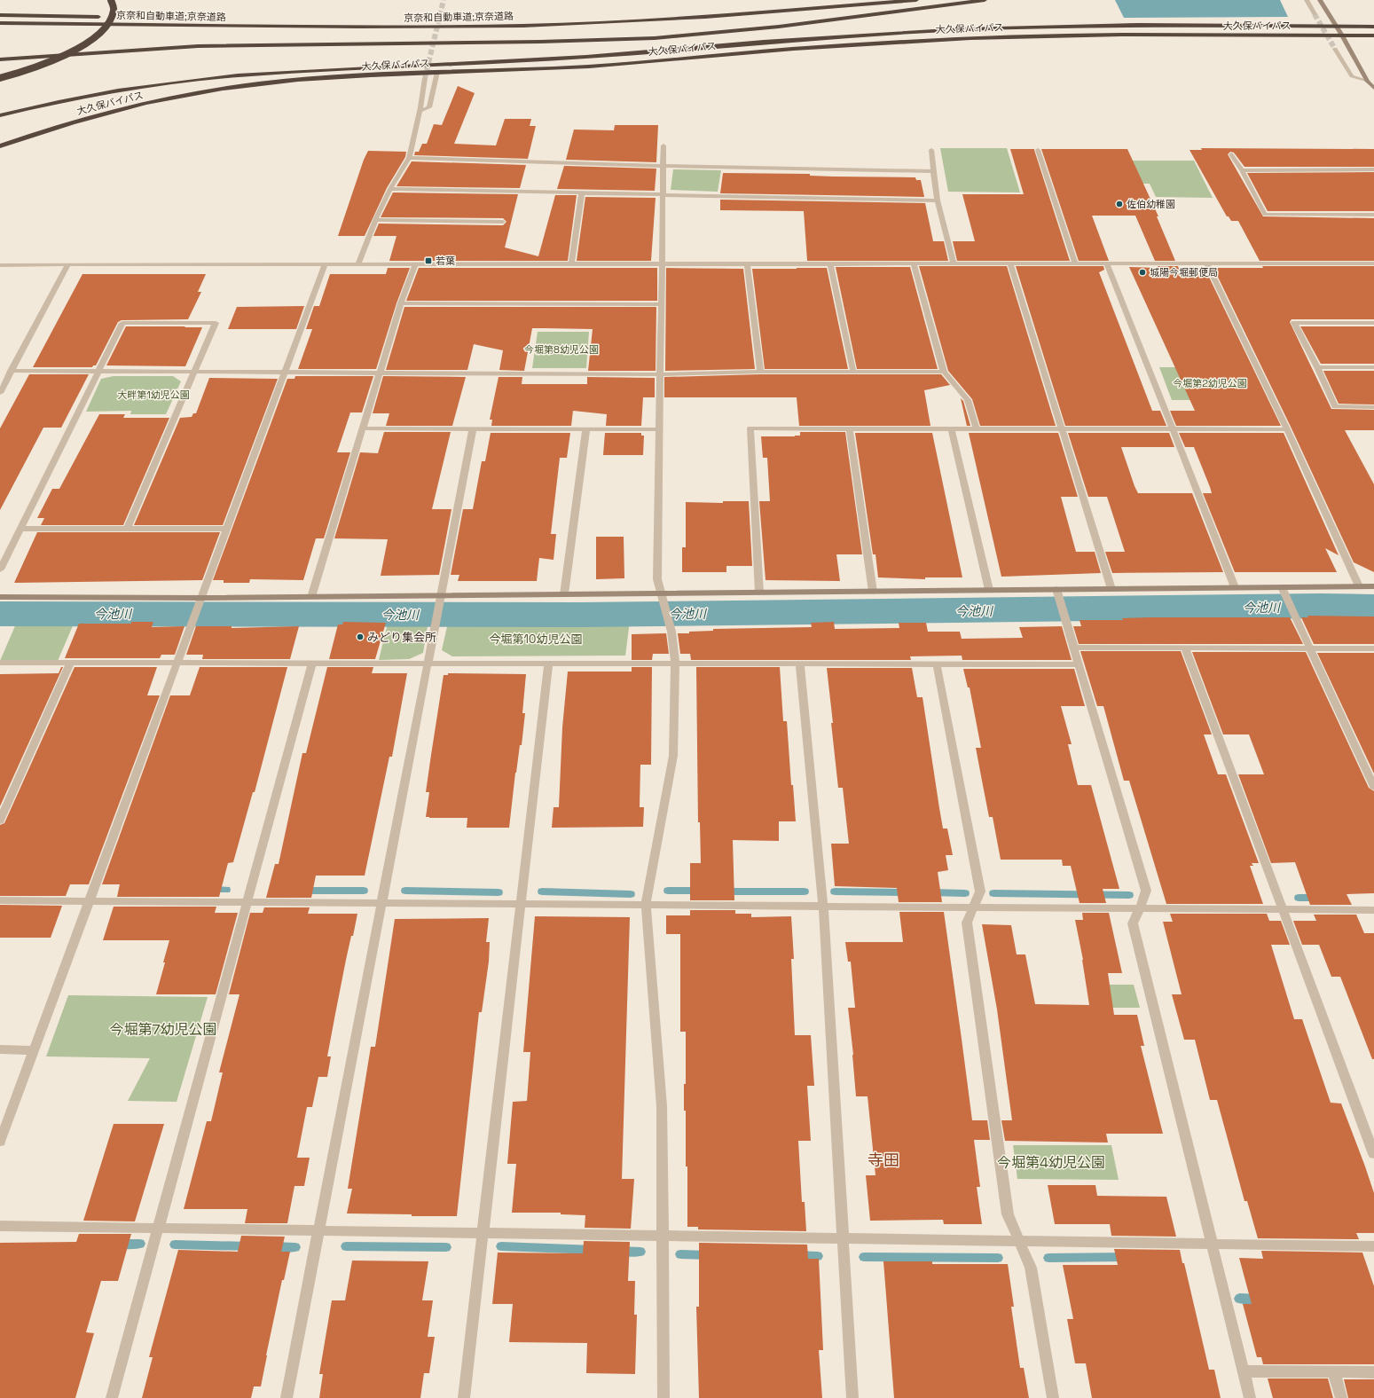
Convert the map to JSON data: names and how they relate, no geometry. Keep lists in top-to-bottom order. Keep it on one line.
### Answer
{"streets":{"highway":["京奈和自動車道;京奈道路","大久保バイパス"]},"districts":["寺田"],"water":["今池川"],"parks":["今堀第8幼児公園","今堀第2幼児公園","大畔第1幼児公園","今堀第10幼児公園","今堀第7幼児公園","今堀第4幼児公園"],"places":{"other":["佐伯幼稚園","城陽今堀郵便局","みどり集会所"],"transit":["若葉"]}}
